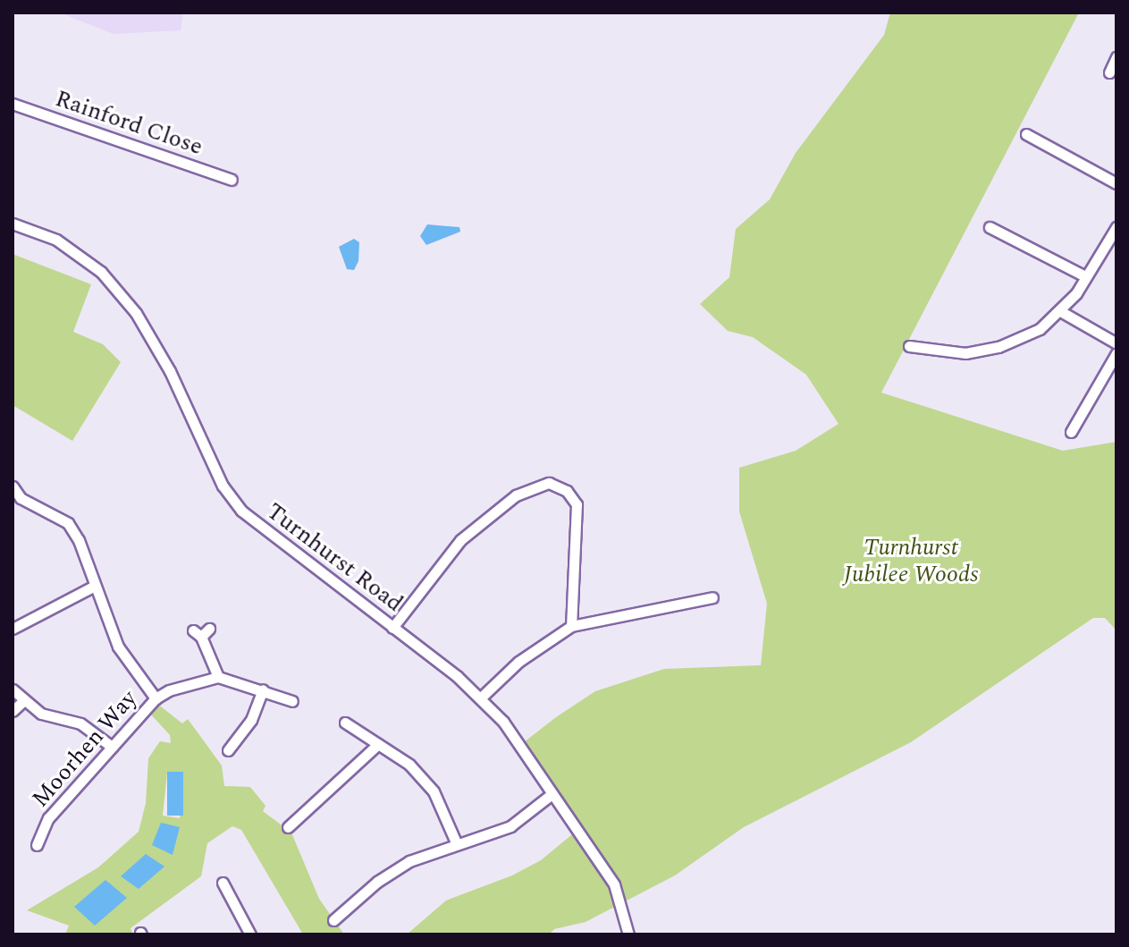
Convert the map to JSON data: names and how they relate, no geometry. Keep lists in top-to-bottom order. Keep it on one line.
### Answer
{"streets":{"street":["Rainford Close","Turnhurst Road","Moorhen Way"]},"parks":["Turnhurst Jubilee Woods"]}
